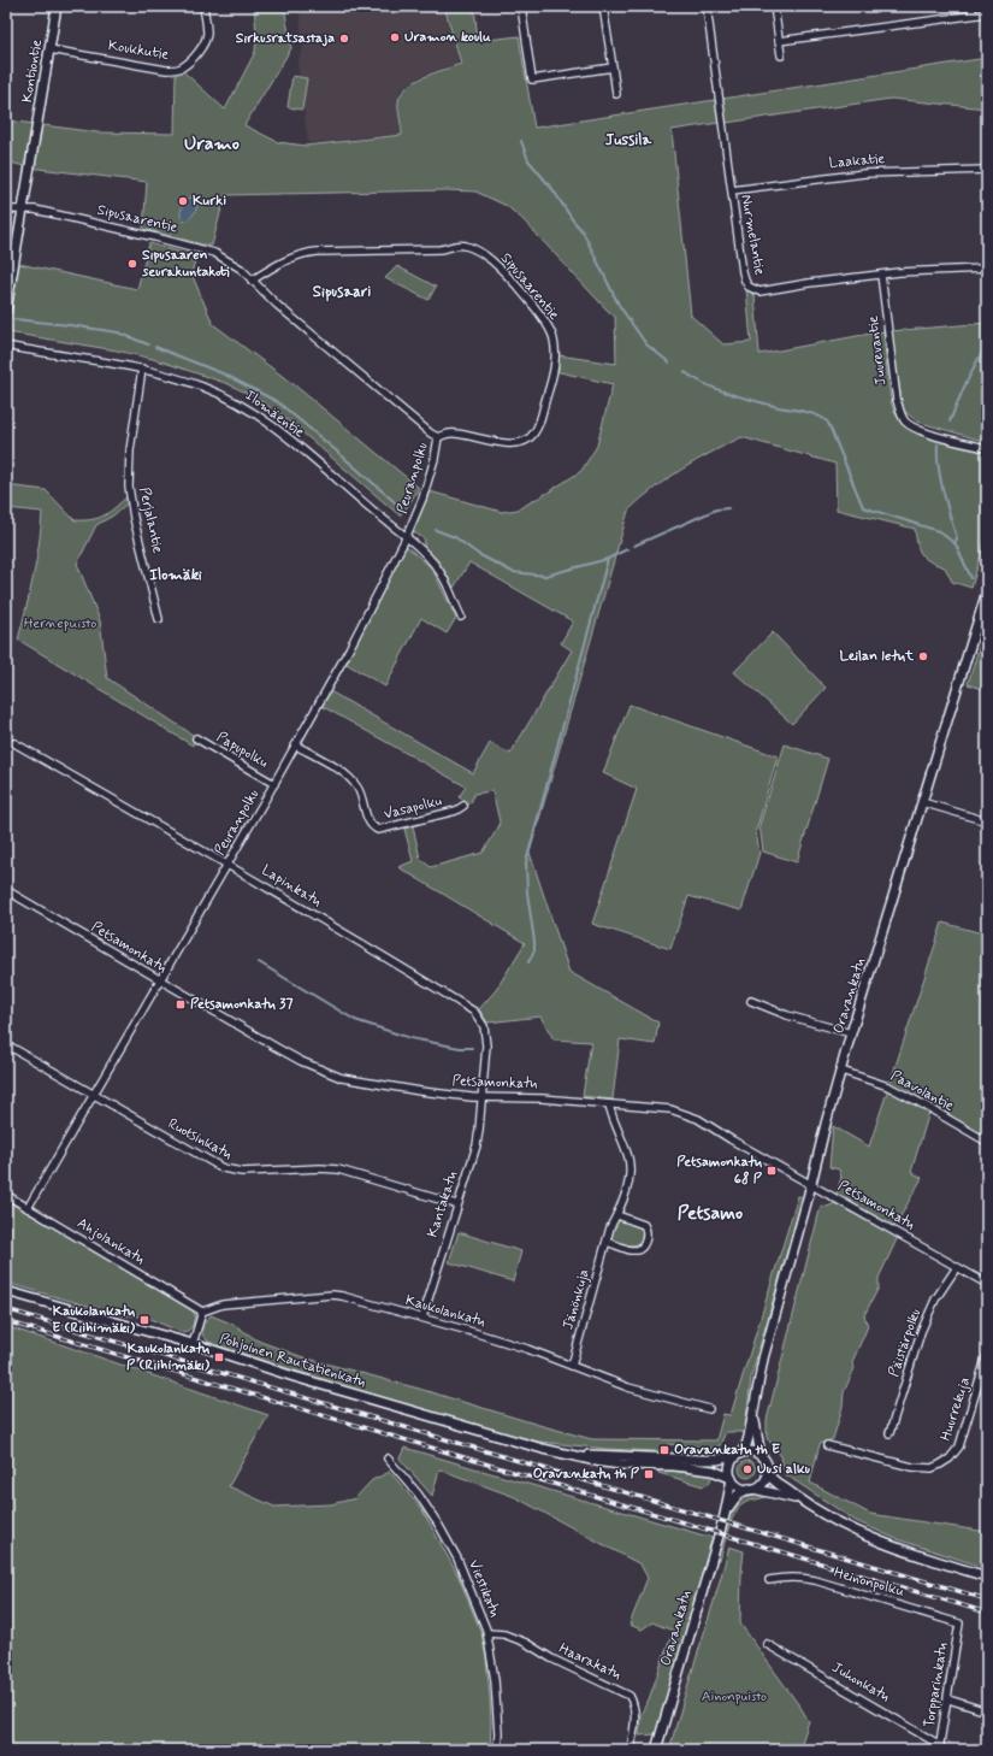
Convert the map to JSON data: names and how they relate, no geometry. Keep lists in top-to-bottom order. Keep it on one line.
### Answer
{"streets":{"street":["Koukkutie","Kontiontie","Laakatie","Sipusaarentie","Nurmelantie","Juurevantie","Ilomäentie","Peuranpolku","Perjalantie","Papupolku","Vasapolku","Lapinkatu","Petsamonkatu","Oravankatu","Paavolantie","Ruotsinkatu","Kantakatu","Ahjolankatu","Jänönkuja","Kaukolankatu","Päistärpolku","Pohjoinen Rautatienkatu","Huurrekuja","Heinonpolku","Viestikatu","Haarakatu","Juhonkatu","Torpparinkatu"]},"crossings":[["Koukkutie","Kontiontie"],["Kontiontie","Sipusaarentie"],["Laakatie","Nurmelantie"],["Sipusaarentie","Peuranpolku"],["Nurmelantie","Juurevantie"],["Ilomäentie","Peuranpolku"],["Ilomäentie","Perjalantie"],["Peuranpolku","Papupolku"],["Peuranpolku","Vasapolku"],["Peuranpolku","Lapinkatu"],["Peuranpolku","Petsamonkatu"],["Peuranpolku","Ruotsinkatu"],["Peuranpolku","Ahjolankatu"],["Lapinkatu","Petsamonkatu"],["Lapinkatu","Kantakatu"],["Petsamonkatu","Oravankatu"],["Petsamonkatu","Kantakatu"],["Petsamonkatu","Jänönkuja"],["Petsamonkatu","Päistärpolku"],["Oravankatu","Paavolantie"],["Oravankatu","Pohjoinen Rautatienkatu"],["Ruotsinkatu","Kantakatu"],["Kantakatu","Kaukolankatu"],["Ahjolankatu","Kaukolankatu"],["Jänönkuja","Kaukolankatu"],["Heinonpolku","Torpparinkatu"],["Viestikatu","Haarakatu"],["Juhonkatu","Torpparinkatu"]],"districts":["Jussila","Uramo","Sipusaari","Ilomäki","Petsamo"],"parks":["Hernepuisto","Ainonpuisto"],"places":{"other":["Uramon koulu","Sirkusratsastaja","Kurki","Sipusaaren seurakuntakoti","Leilan letut","Uusi alku"],"transit":["Petsamonkatu 37","Petsamonkatu 68 P","Kaukolankatu E (Riihimäki)","Kaukolankatu P (Riihimäki)","Oravankatu th E","Oravankatu th P"]}}
